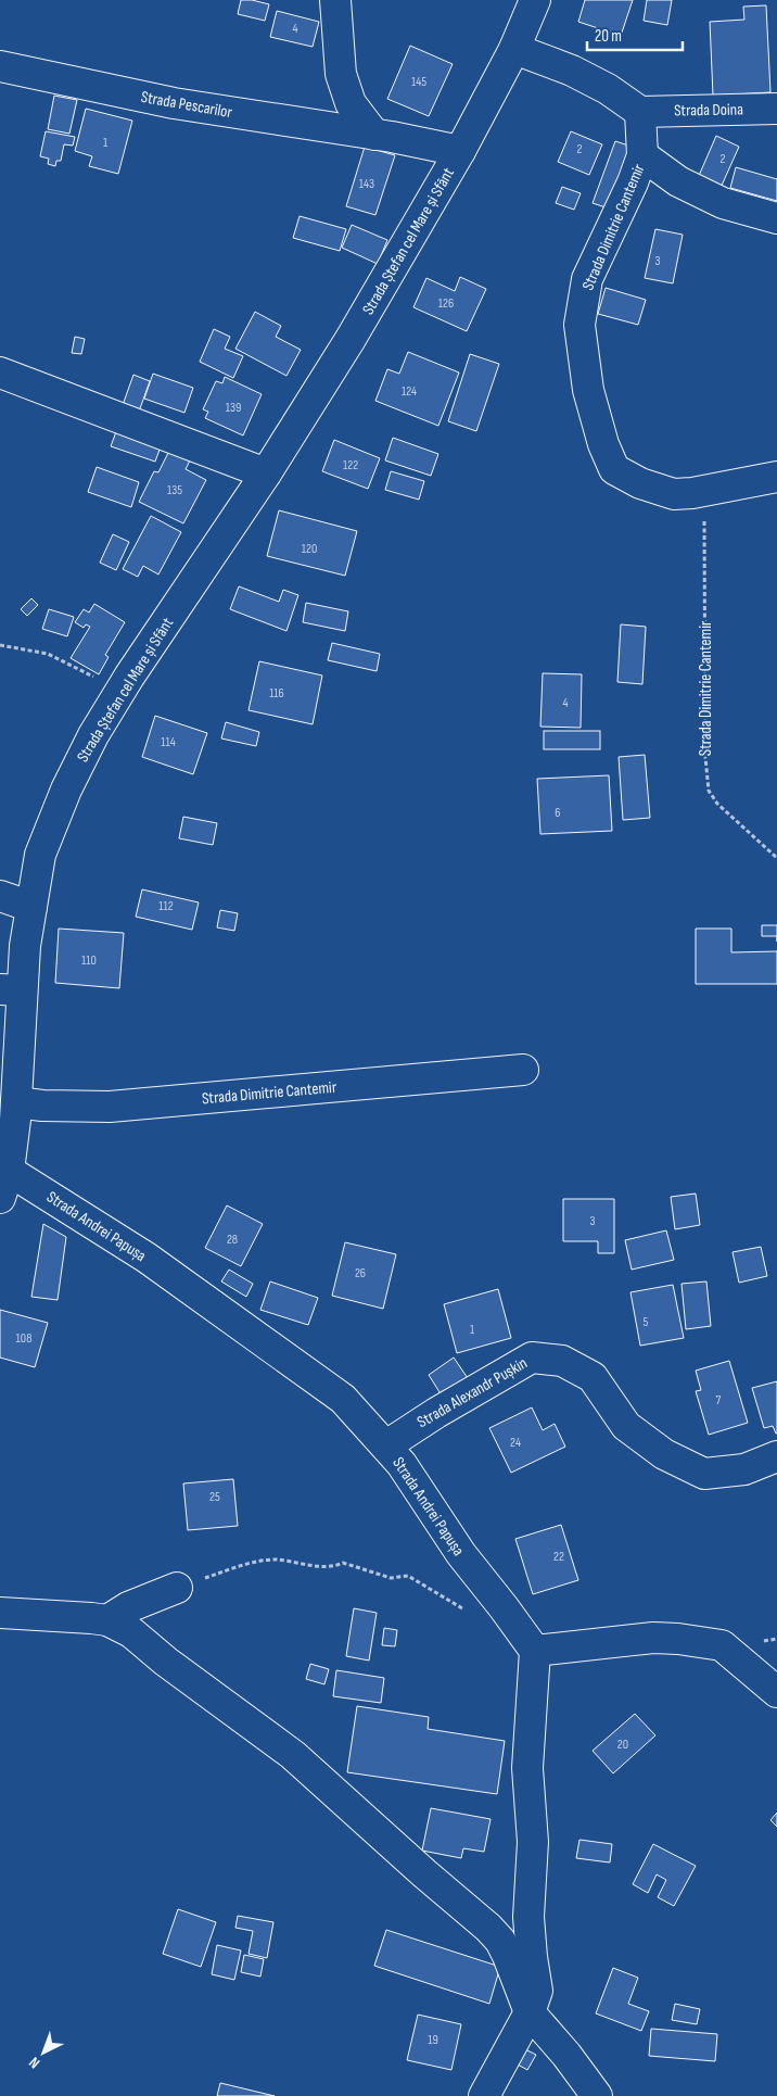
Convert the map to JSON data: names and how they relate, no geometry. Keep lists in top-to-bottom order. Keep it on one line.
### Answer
{"streets":{"street":["Strada Pescarilor","Strada Doina","Strada Dimitrie Cantemir","Strada Ștefan cel Mare și Sfânt","Strada Andrei Papușa","Strada Alexandr Pușkin"]},"crossings":[["Strada Pescarilor","Strada Ștefan cel Mare și Sfânt"],["Strada Doina","Strada Dimitrie Cantemir"],["Strada Dimitrie Cantemir","Strada Ștefan cel Mare și Sfânt"],["Strada Ștefan cel Mare și Sfânt","Strada Andrei Papușa"],["Strada Andrei Papușa","Strada Alexandr Pușkin"]],"house_numbers":["4","145","1","2","2","143","3","126","124","139","122","135","120","116","4","114","6","112","110","3","28","26","5","1","108","7","24","25","22","20","19"],"scale_bar":"20 m","north":"bottom left"}
